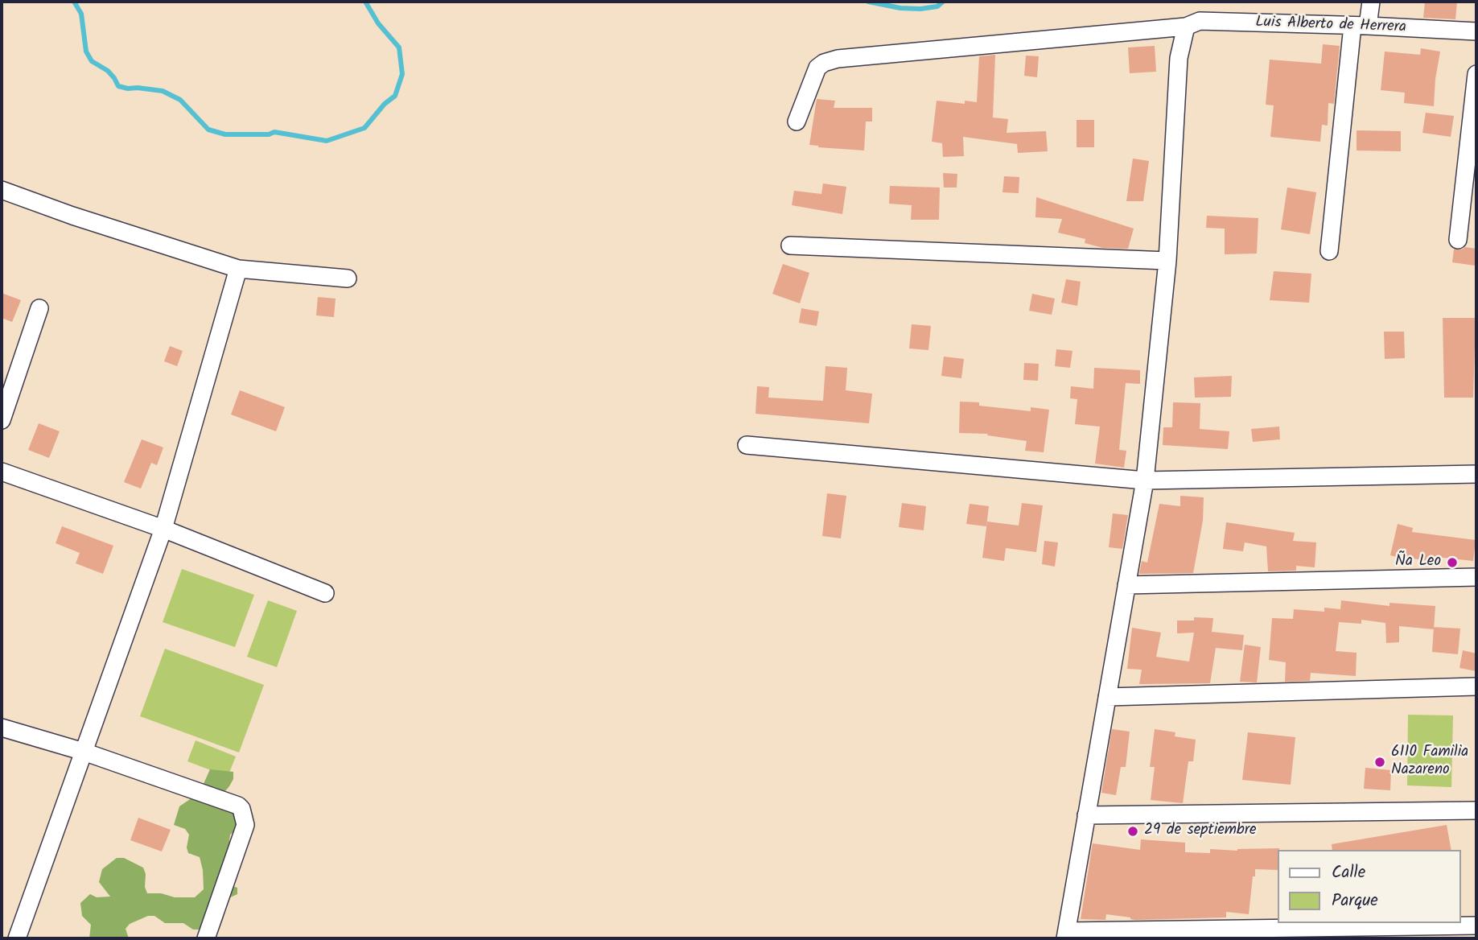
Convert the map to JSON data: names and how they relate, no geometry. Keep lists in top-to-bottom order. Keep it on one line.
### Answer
{"streets":{"street":["Luis Alberto de Herrera"]},"places":["Ña Leo","6110 Familia Nazareno","29 de septiembre"],"legend":["Calle","Parque"]}
